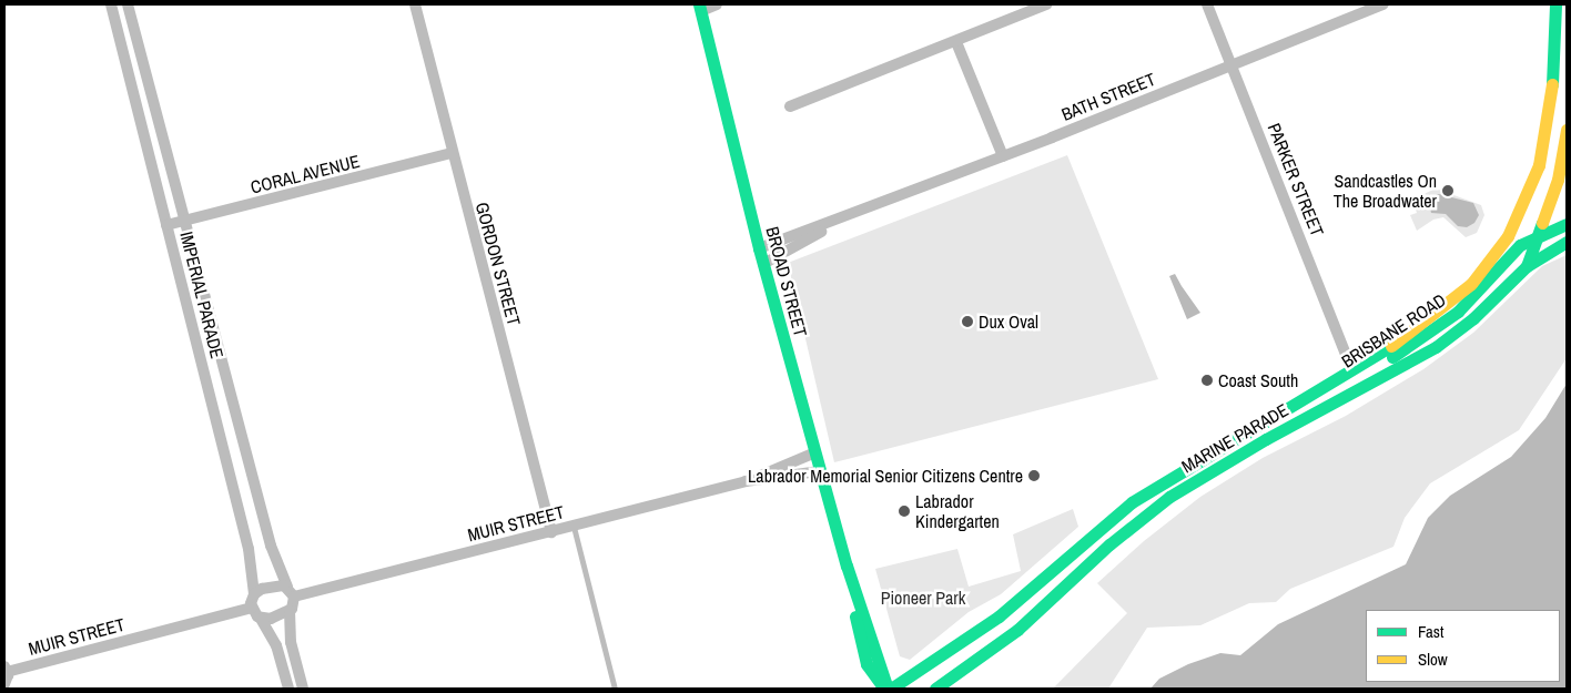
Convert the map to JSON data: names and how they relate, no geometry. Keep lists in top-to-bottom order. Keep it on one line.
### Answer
{"streets":{"main road":["BROAD STREET","BRISBANE ROAD","MARINE PARADE"],"street":["BATH STREET","CORAL AVENUE","PARKER STREET","GORDON STREET","IMPERIAL PARADE","MUIR STREET"]},"crossings":[["BATH STREET","PARKER STREET"],["BATH STREET","BROAD STREET"],["CORAL AVENUE","GORDON STREET"],["CORAL AVENUE","IMPERIAL PARADE"],["PARKER STREET","MARINE PARADE"],["GORDON STREET","MUIR STREET"],["BROAD STREET","MARINE PARADE"],["BROAD STREET","MUIR STREET"],["IMPERIAL PARADE","MUIR STREET"],["BRISBANE ROAD","MARINE PARADE"]],"parks":["Pioneer Park"],"places":["Sandcastles On The Broadwater","Dux Oval","Coast South","Labrador Memorial Senior Citizens Centre","Labrador Kindergarten"],"legend":["Fast","Slow"]}
